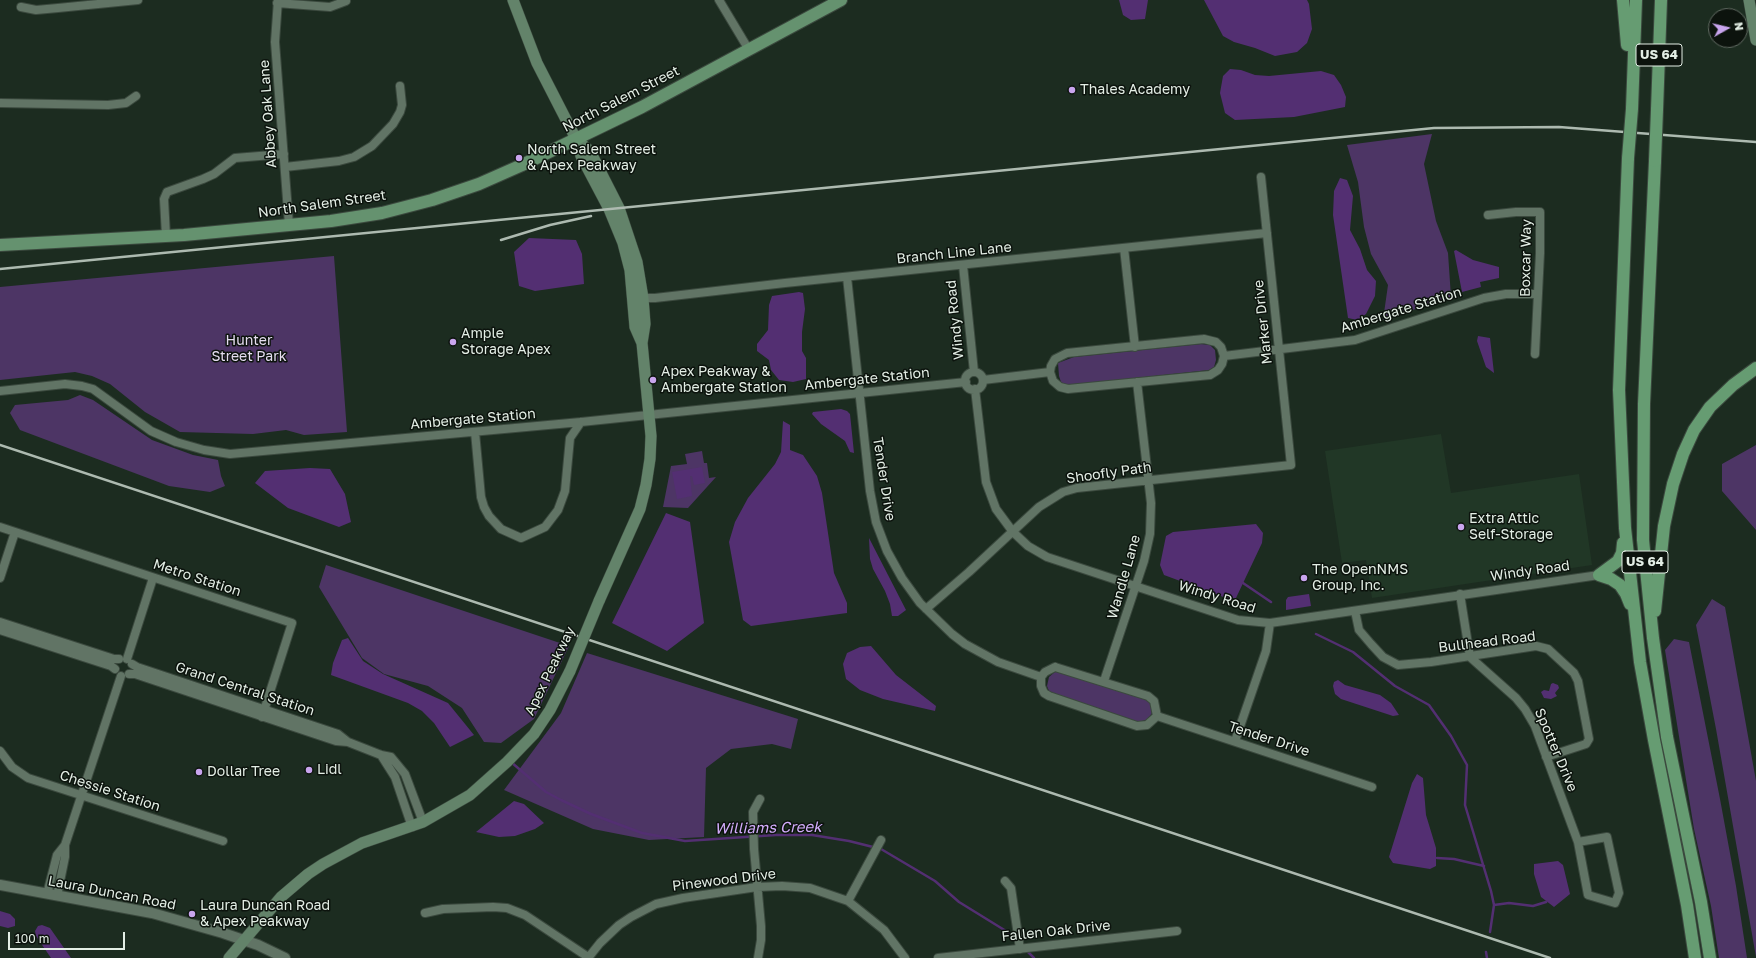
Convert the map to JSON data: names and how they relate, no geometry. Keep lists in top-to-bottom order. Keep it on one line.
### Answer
{"streets":{"highway":["US 64"],"main road":["North Salem Street","Apex Peakway"],"street":["Abbey Oak Lane","Branch Line Lane","Boxcar Way","Ambergate Station","Windy Road","Marker Drive","Shoofly Path","Tender Drive","Wandle Lane","Metro Station","Bullhead Road","Grand Central Station","Spotter Drive","Chessie Station","Pinewood Drive","Laura Duncan Road","Fallen Oak Drive"]},"crossings":[["North Salem Street","Abbey Oak Lane"],["North Salem Street","Apex Peakway"],["Branch Line Lane","Windy Road"],["Branch Line Lane","Marker Drive"],["Branch Line Lane","Tender Drive"],["Branch Line Lane","Apex Peakway"],["Boxcar Way","Ambergate Station"],["Ambergate Station","Windy Road"],["Ambergate Station","Marker Drive"],["Ambergate Station","Tender Drive"],["Ambergate Station","Apex Peakway"],["Windy Road","Shoofly Path"],["Windy Road","Wandle Lane"],["Windy Road","Bullhead Road"],["Marker Drive","Shoofly Path"],["Shoofly Path","Tender Drive"],["Shoofly Path","Wandle Lane"],["Metro Station","Grand Central Station"],["Bullhead Road","Spotter Drive"],["Apex Peakway","Grand Central Station"],["Apex Peakway","Laura Duncan Road"]],"water":["Williams Creek"],"parks":["Hunter Street Park"],"places":["Thales Academy","North Salem Street & Apex Peakway","Ample Storage Apex","Apex Peakway & Ambergate Station","Extra Attic Self-Storage","The OpenNMS Group, Inc.","Lidl","Dollar Tree","Laura Duncan Road & Apex Peakway"],"scale_bar":"100 m","north":"right"}
